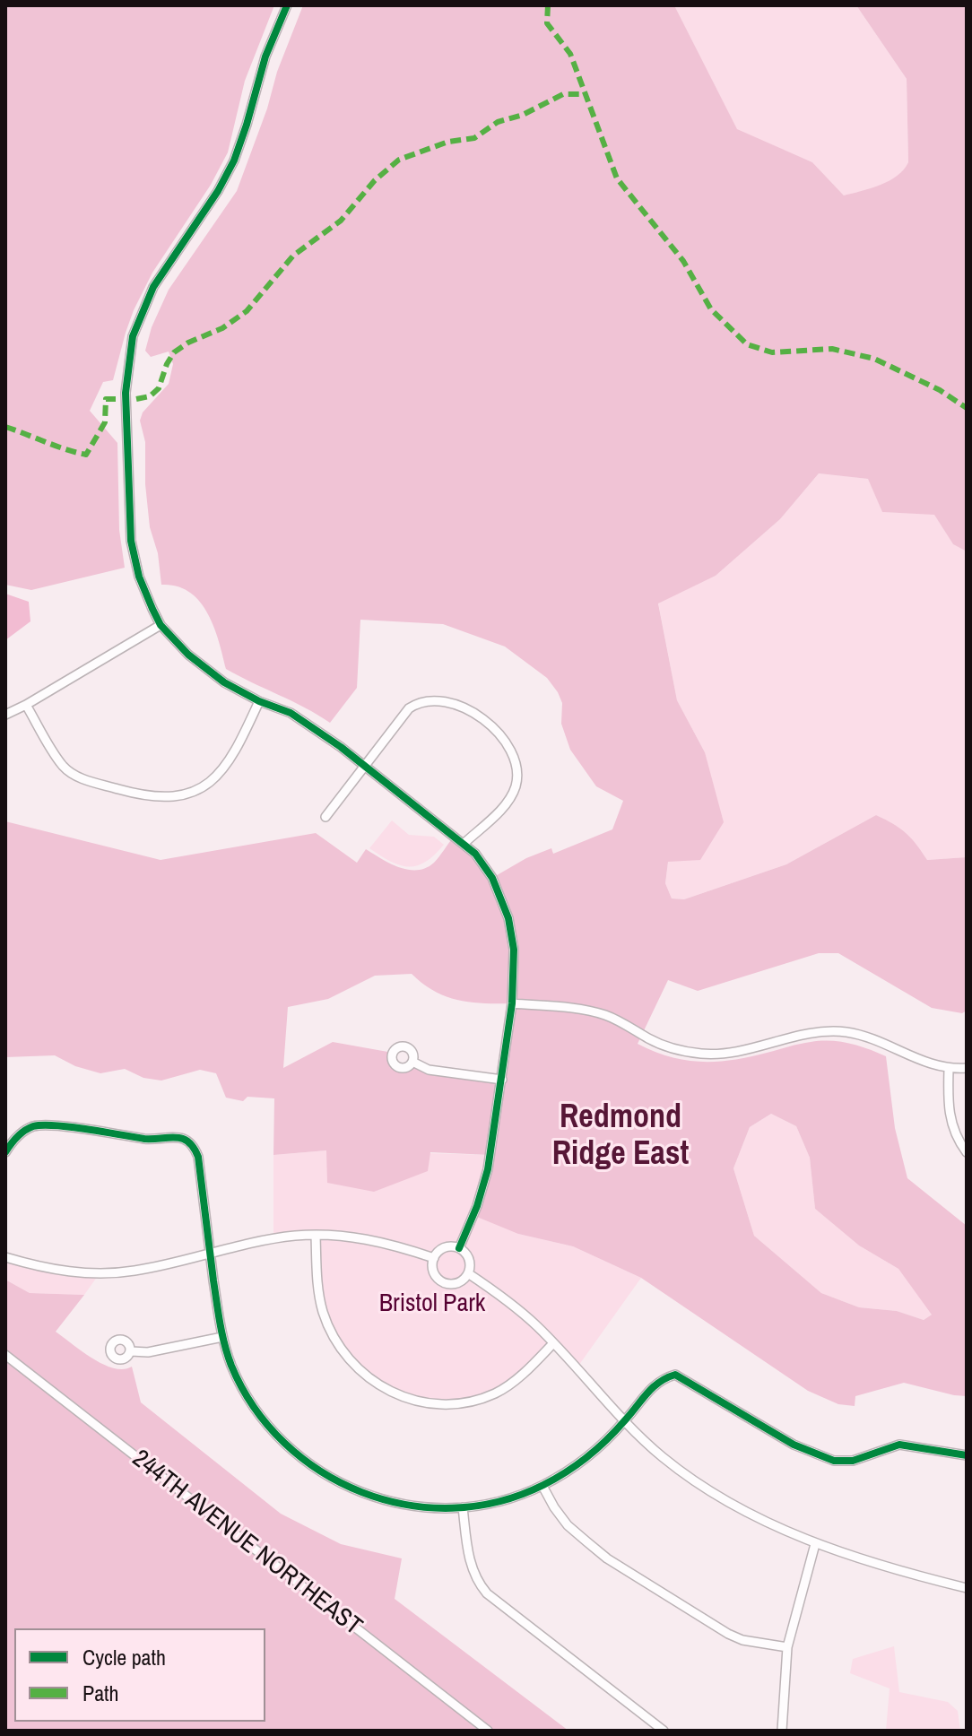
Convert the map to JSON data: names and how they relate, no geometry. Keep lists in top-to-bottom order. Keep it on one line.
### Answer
{"streets":{"street":["244TH AVENUE NORTHEAST"]},"districts":["Redmond Ridge East"],"parks":["Bristol Park"],"legend":["Cycle path","Path"]}
